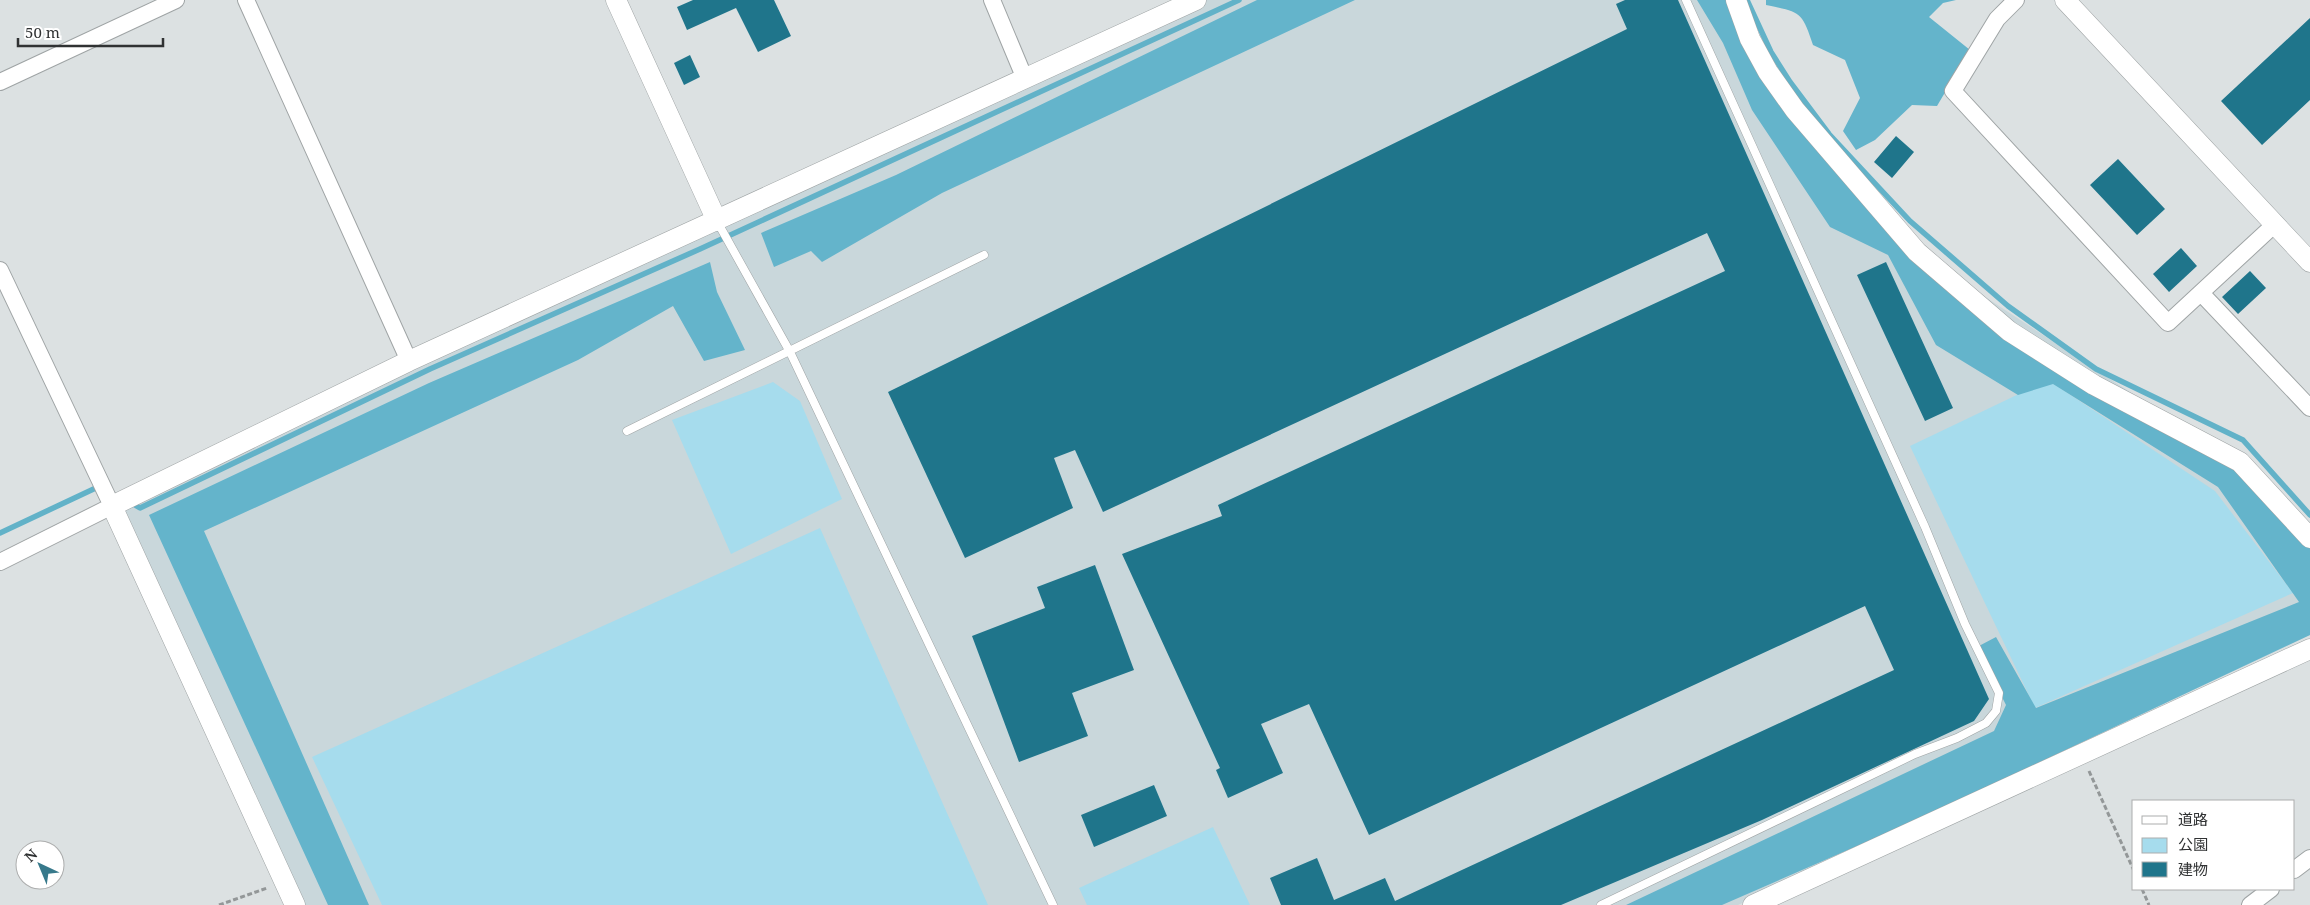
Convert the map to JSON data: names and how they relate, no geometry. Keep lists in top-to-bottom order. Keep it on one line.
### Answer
{"legend":["道路","公園","建物"],"scale_bar":"50 m","north":"top left"}
